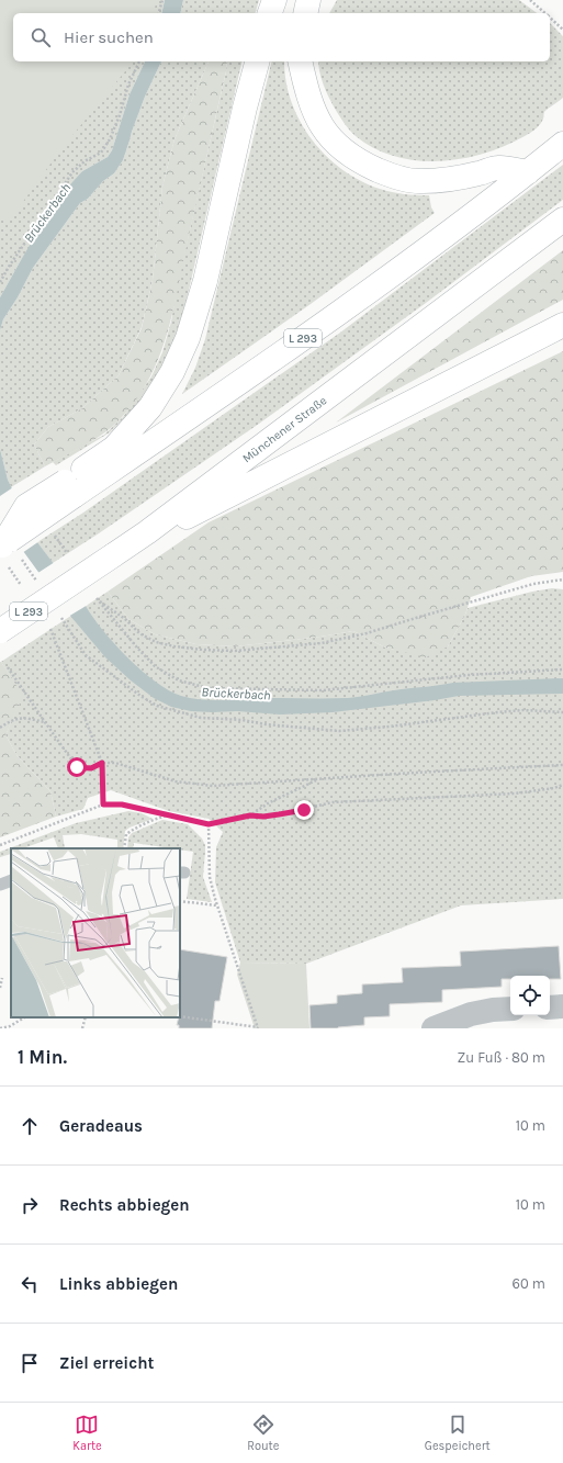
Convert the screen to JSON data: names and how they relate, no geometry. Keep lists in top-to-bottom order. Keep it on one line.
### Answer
{"streets":{"highway":["L 293","Münchener Straße"]},"water":["Brückerbach"],"page":{"search":"Hier suchen","heading":["1 Min.","Zu Fuß · 80 m"],"list":[["Geradeaus","10 m"],["Rechts abbiegen","10 m"],["Links abbiegen","60 m"],"Ziel erreicht"],"nav":["Karte","Route","Gespeichert"]}}
